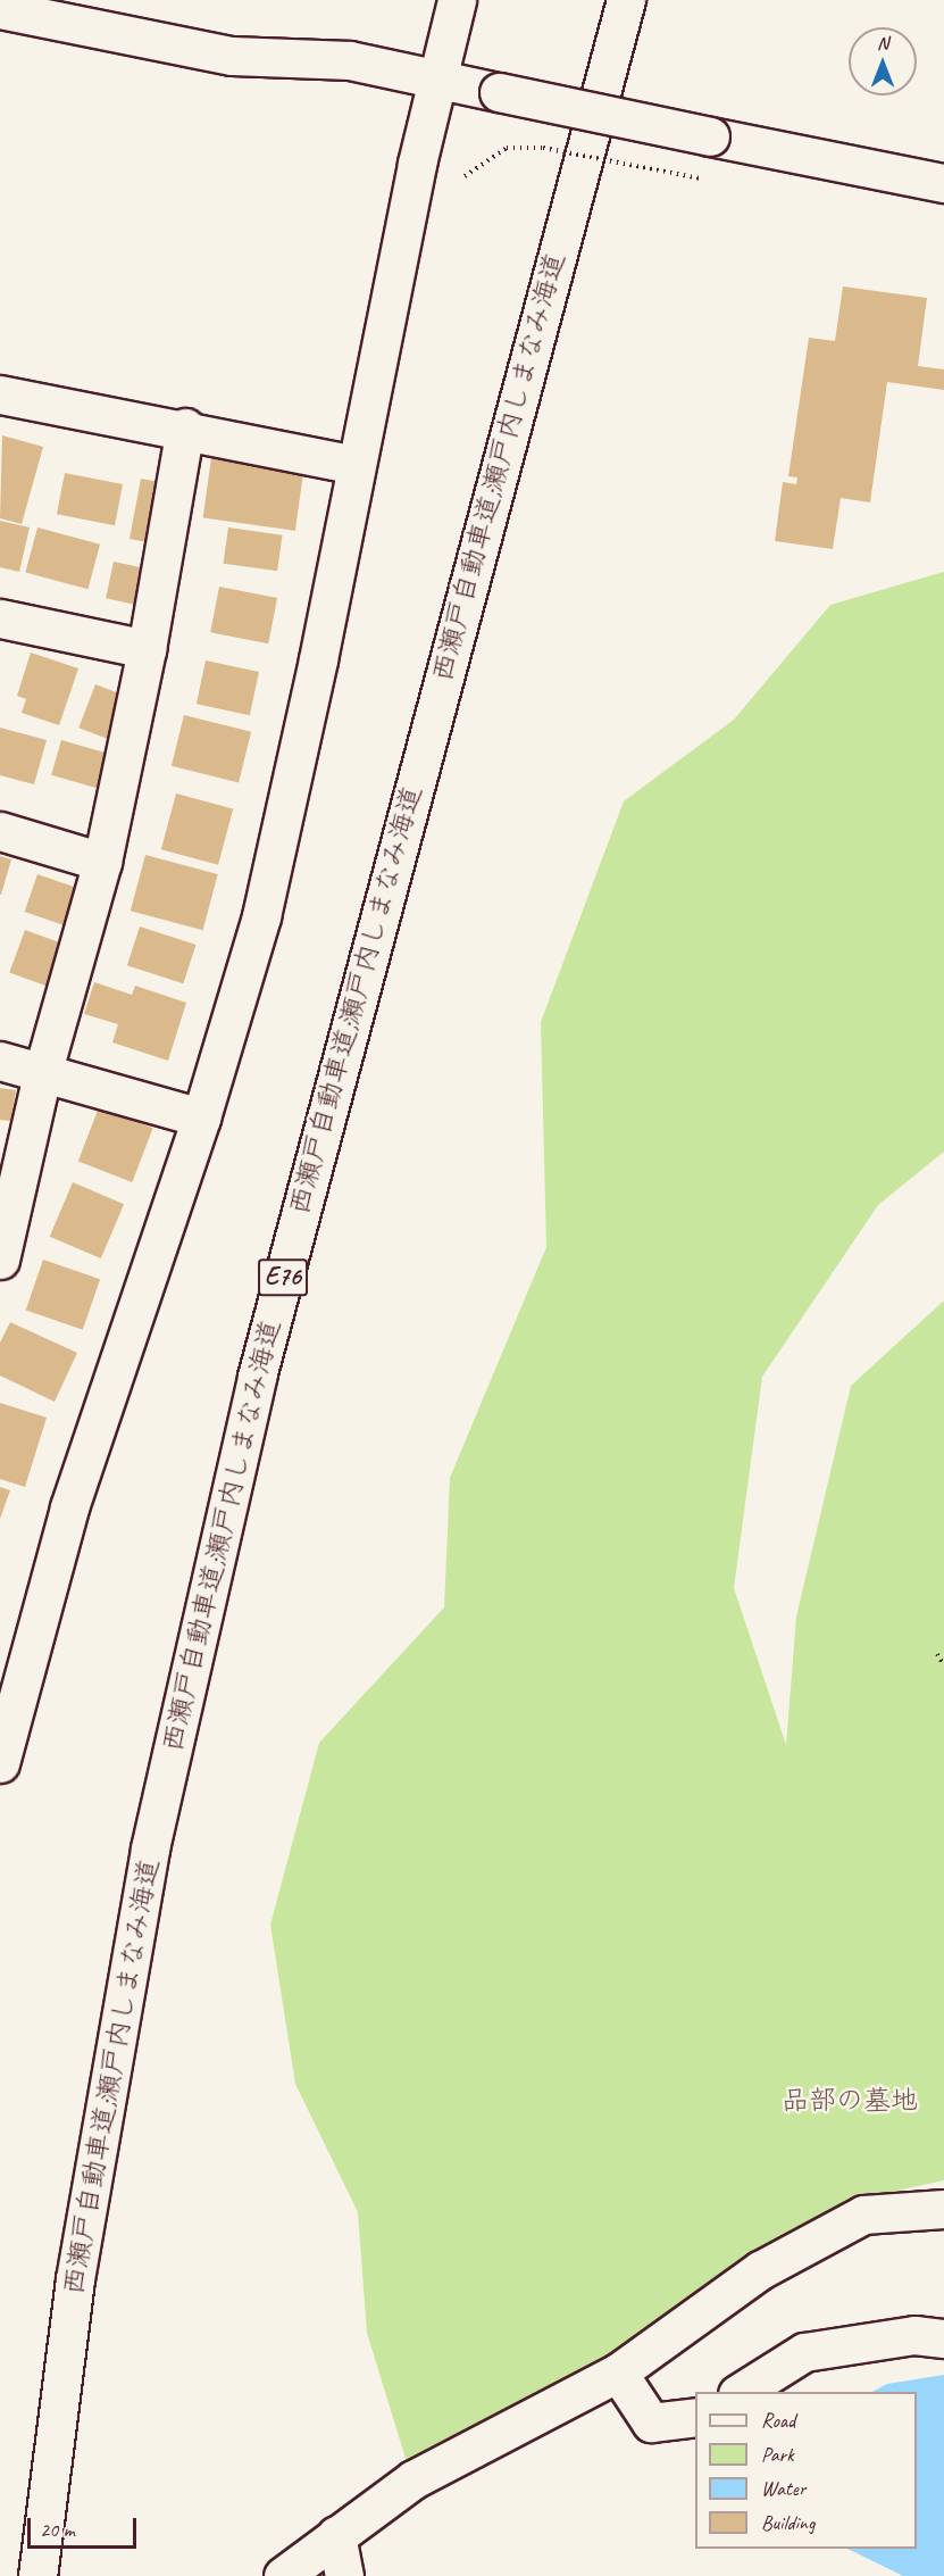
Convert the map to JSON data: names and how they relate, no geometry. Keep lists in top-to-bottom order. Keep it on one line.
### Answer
{"streets":{"main road":["西瀬戸自動車道;瀬戸内しまなみ海道","E76"]},"parks":["品部の墓地"],"legend":["Road","Park","Water","Building"],"scale_bar":"20 m","north":"top"}
